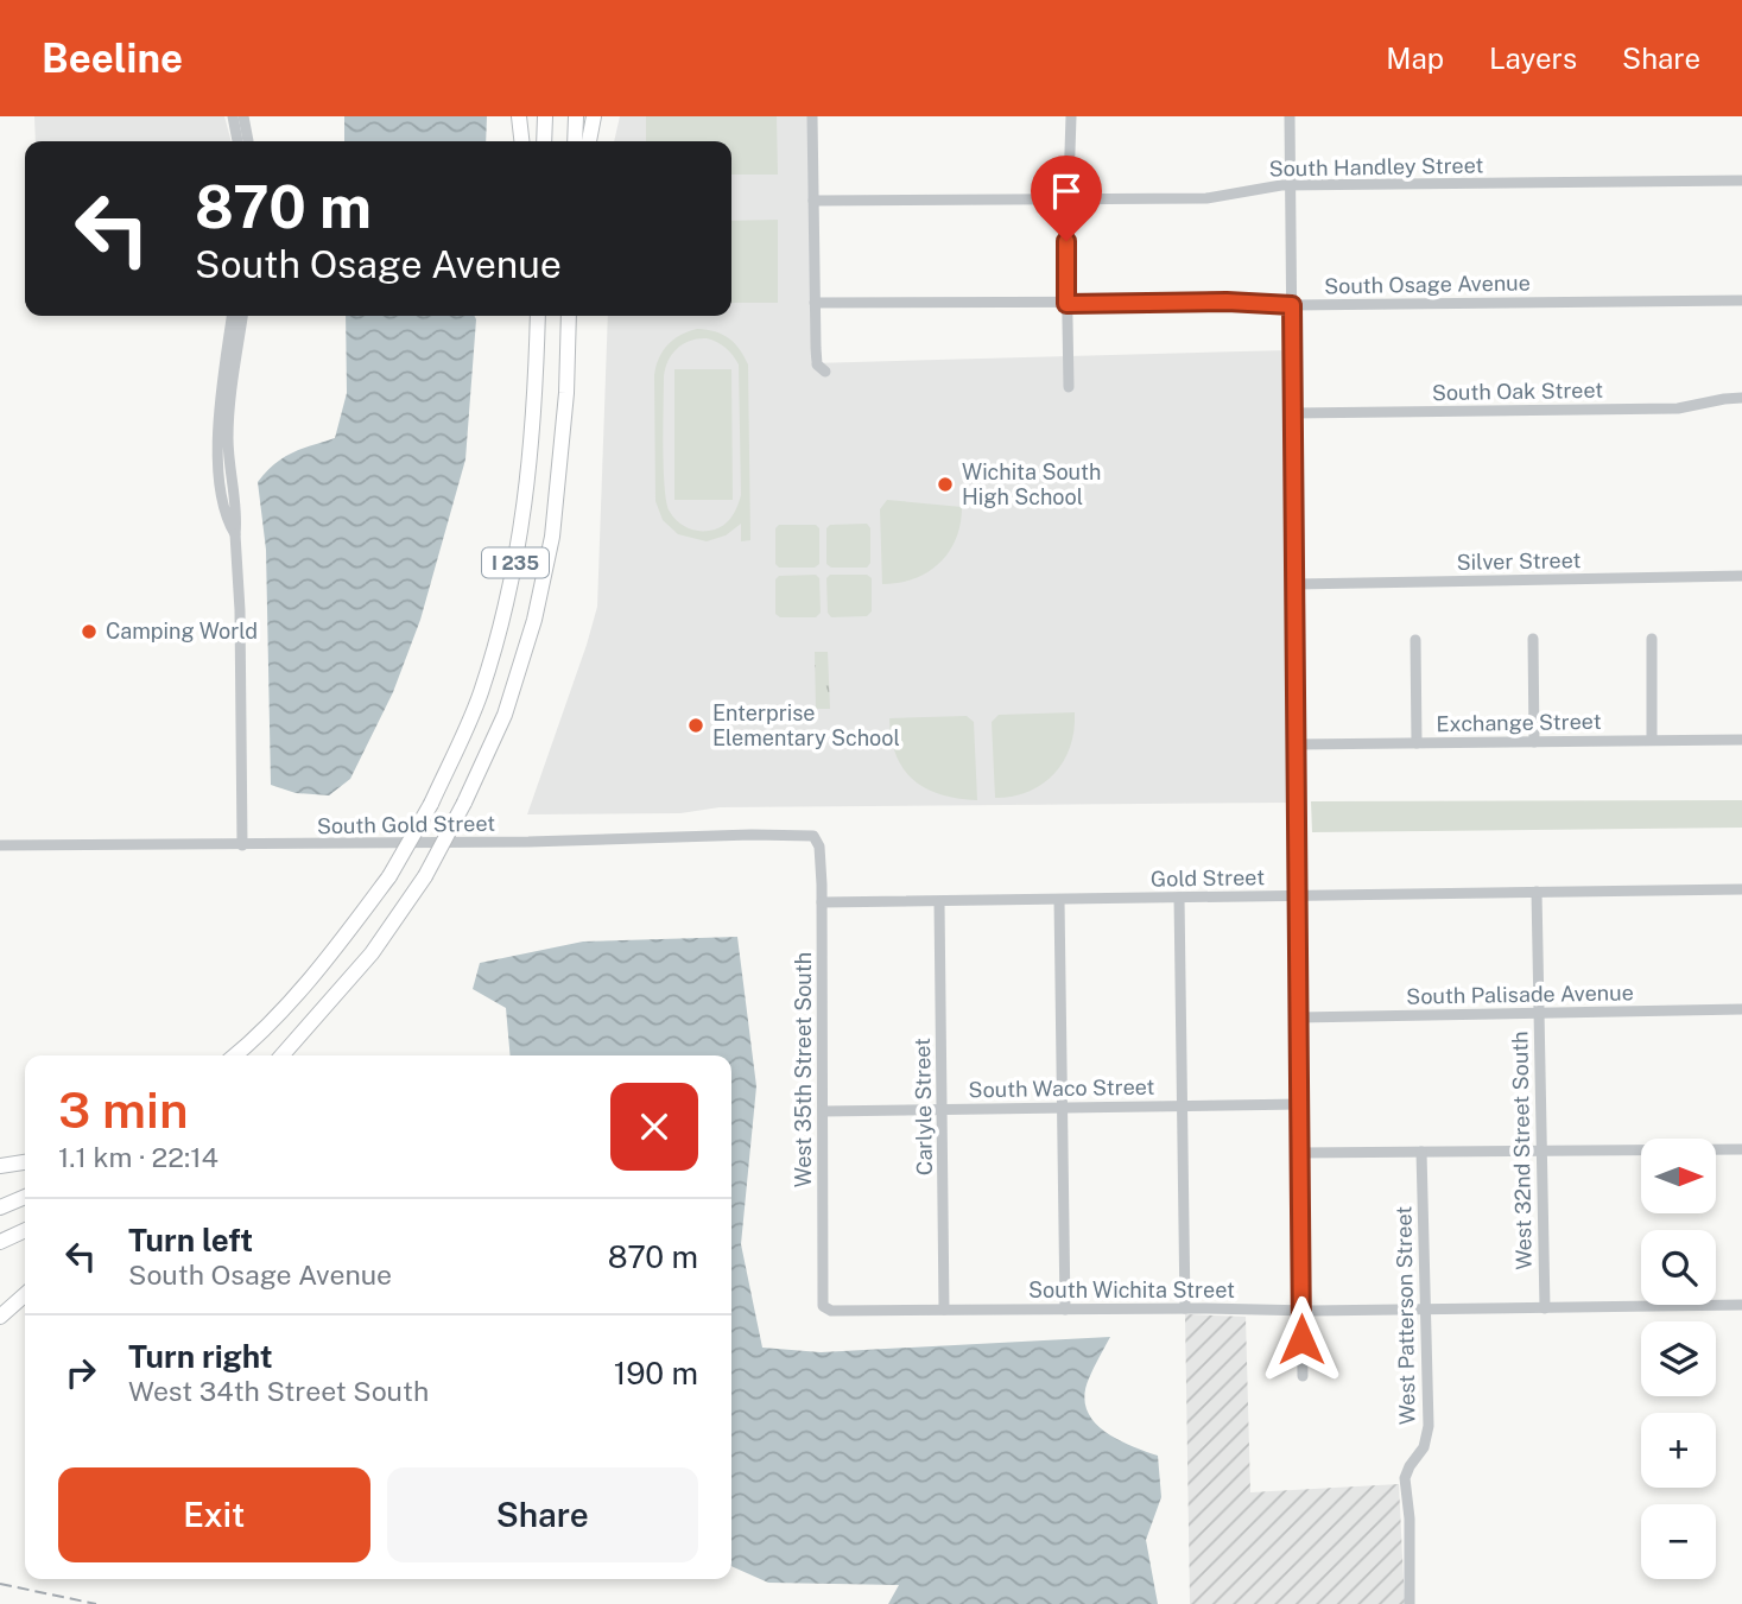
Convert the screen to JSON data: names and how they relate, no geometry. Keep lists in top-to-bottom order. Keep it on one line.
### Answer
{"streets":{"highway":["I 235"],"street":["South Handley Street","South Osage Avenue","South Oak Street","Silver Street","Exchange Street","South Gold Street","Gold Street","South Palisade Avenue","West 35th Street South","South Waco Street","Carlyle Street","West 32nd Street South","South Wichita Street","West Patterson Street"]},"crossings":[["South Gold Street","West 35th Street South"],["Gold Street","West 35th Street South"],["Gold Street","Carlyle Street"],["Gold Street","West 32nd Street South"],["South Palisade Avenue","West 32nd Street South"],["West 35th Street South","South Waco Street"],["West 35th Street South","South Wichita Street"],["South Waco Street","Carlyle Street"],["Carlyle Street","South Wichita Street"],["West 32nd Street South","South Wichita Street"],["South Wichita Street","West Patterson Street"]],"places":["Wichita South High School","Camping World","Enterprise Elementary School"],"north":"right","page":{"header":"Beeline","nav":["Map","Layers","Share"],"turn":["870 m","South Osage Avenue"],"heading":["3 min","1.1 km · 22:14"],"map_buttons":["+","−"],"list":[{"name":"Turn left","note":"South Osage Avenue","value":"870 m"},{"name":"Turn right","note":"West 34th Street South","value":"190 m"}],"buttons":["Exit","Share"]}}
